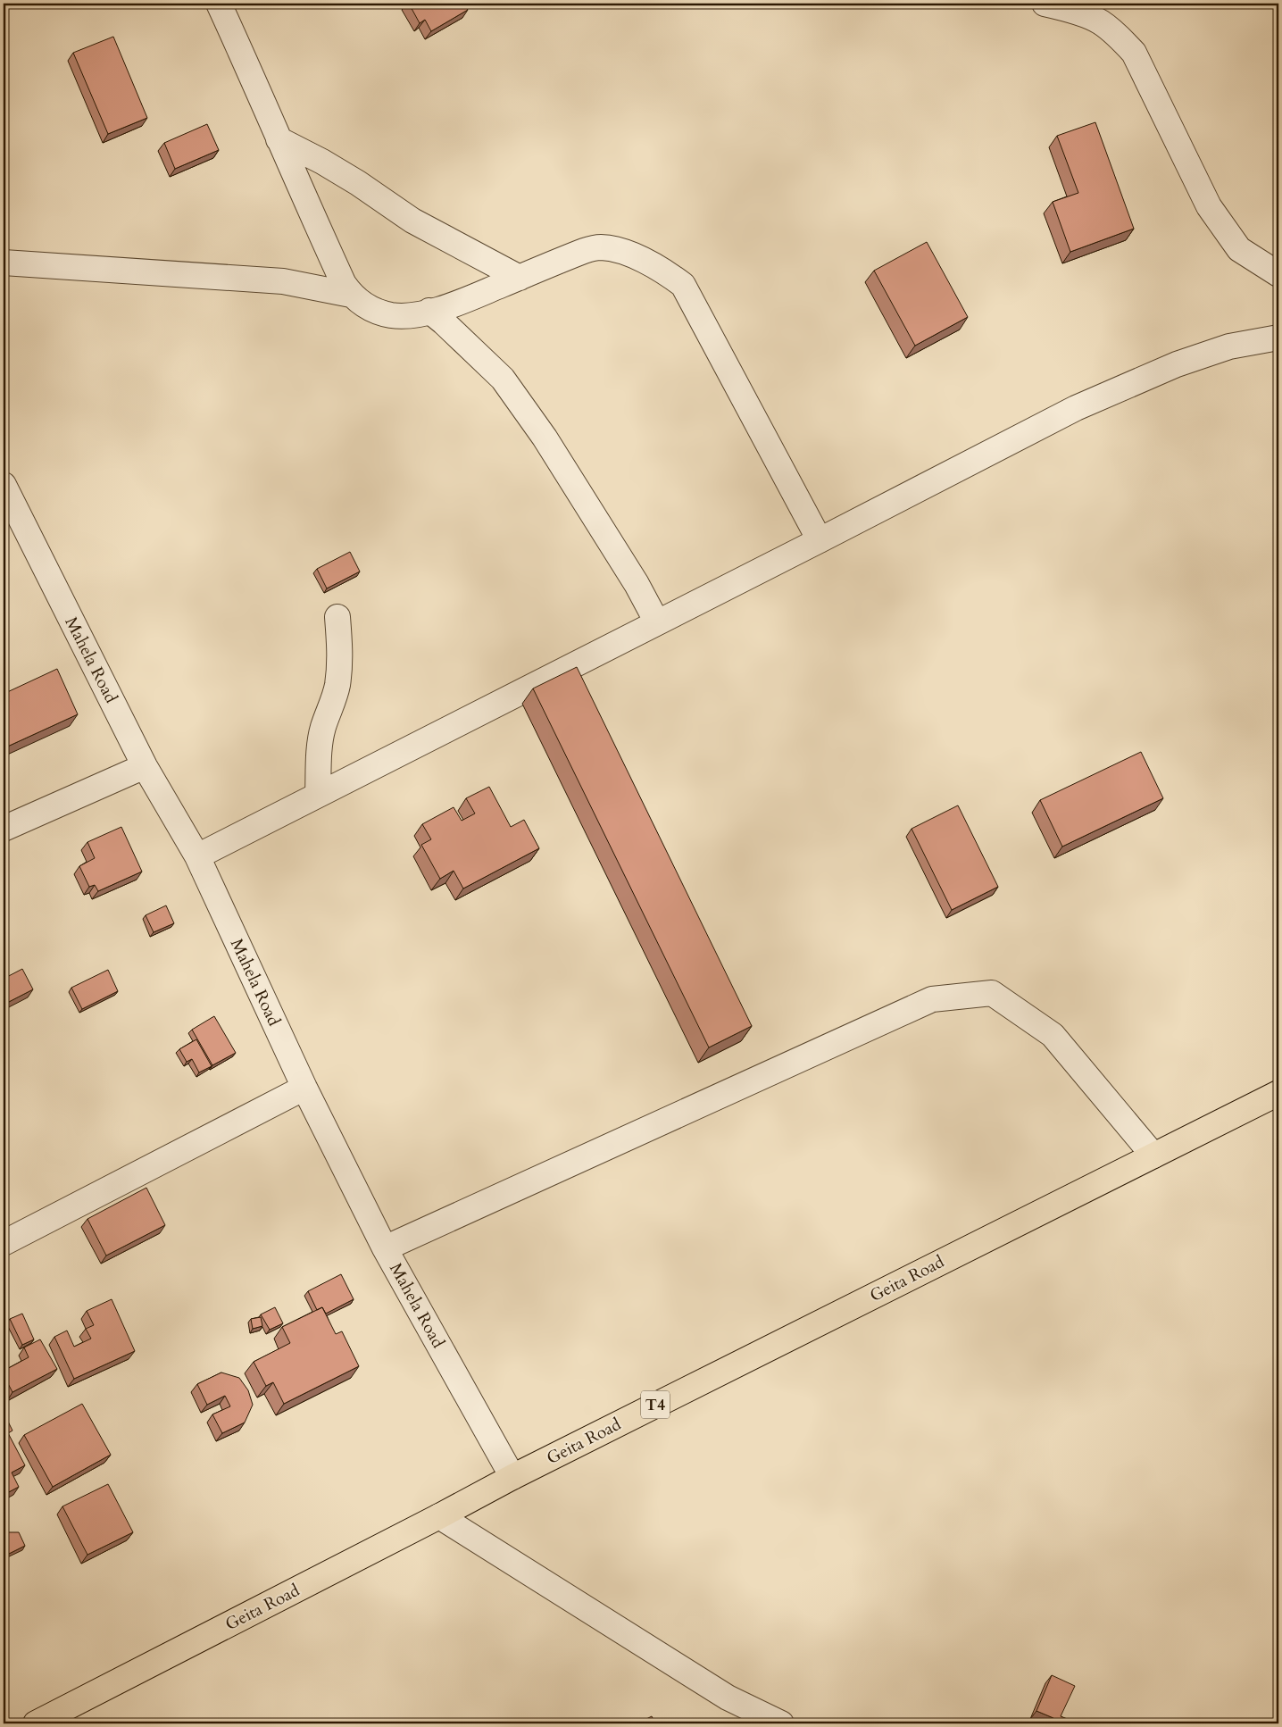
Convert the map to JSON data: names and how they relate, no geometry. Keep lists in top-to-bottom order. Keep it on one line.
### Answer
{"streets":{"highway":["Geita Road","T4"],"street":["Mahela Road"]},"crossings":[["Mahela Road","Geita Road"]]}
